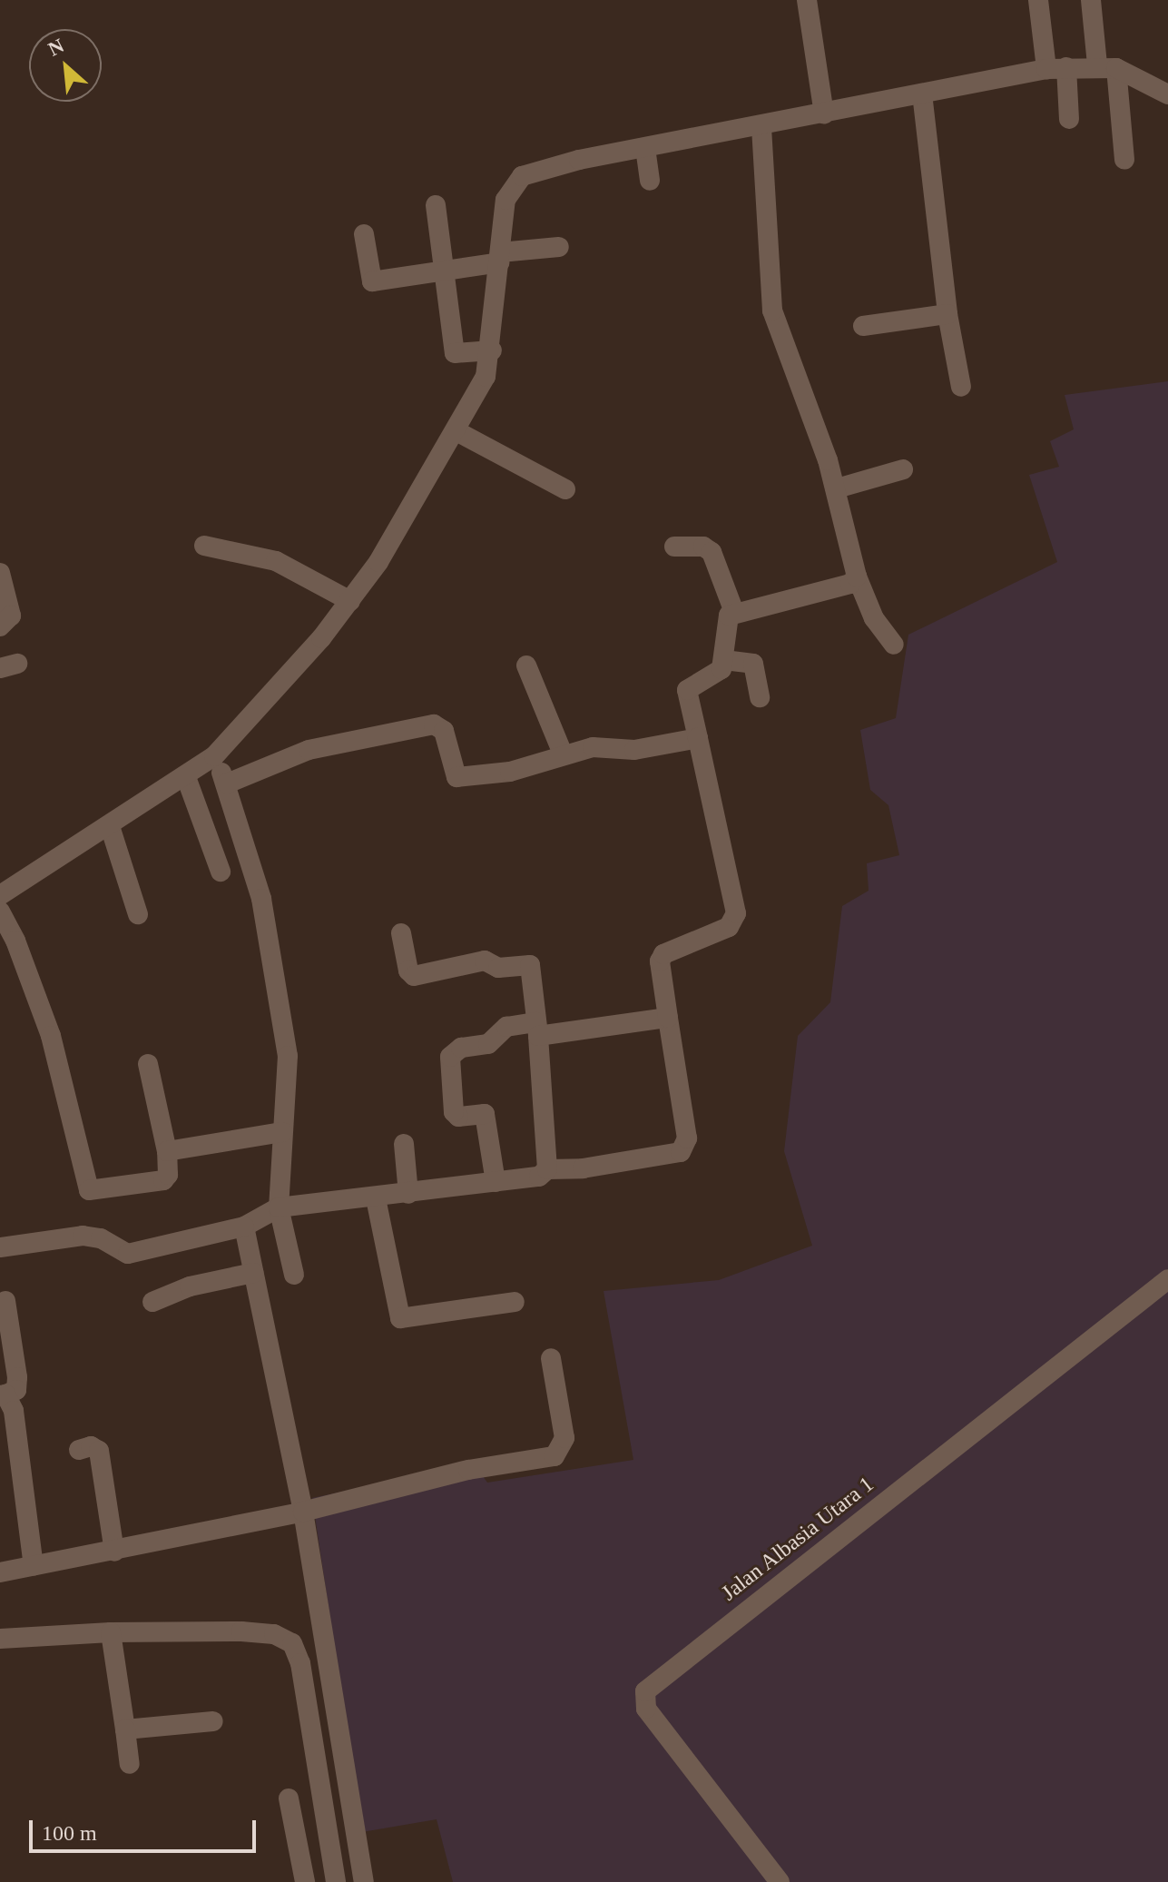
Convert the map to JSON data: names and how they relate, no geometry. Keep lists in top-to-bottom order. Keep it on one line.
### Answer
{"streets":{"street":["Jalan Albasia Utara 1"]},"scale_bar":"100 m","north":"top left"}
